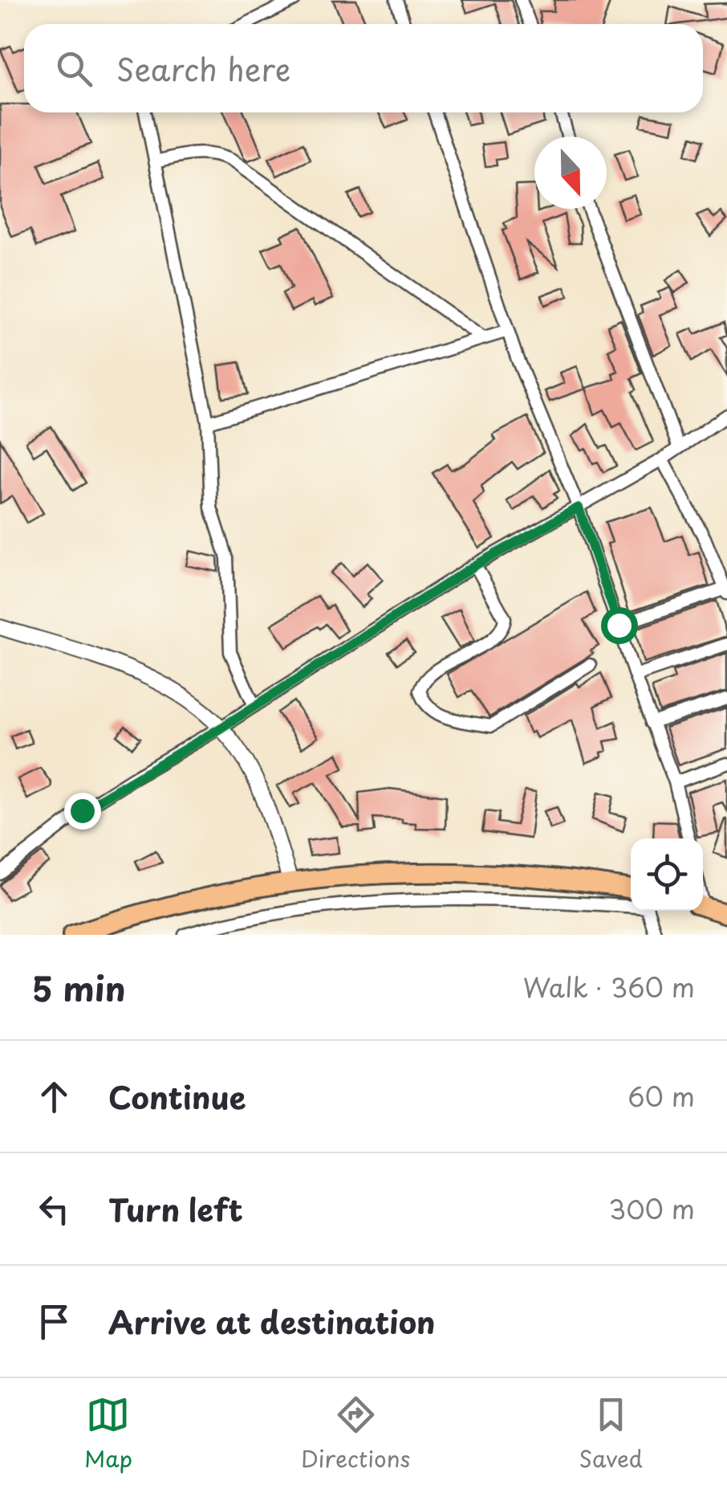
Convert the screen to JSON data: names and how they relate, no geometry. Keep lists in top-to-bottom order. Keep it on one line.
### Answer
{"north":"bottom","page":{"search":"Search here","heading":["5 min","Walk · 360 m"],"list":[["Continue","60 m"],["Turn left","300 m"],"Arrive at destination"],"nav":["Map","Directions","Saved"]}}
